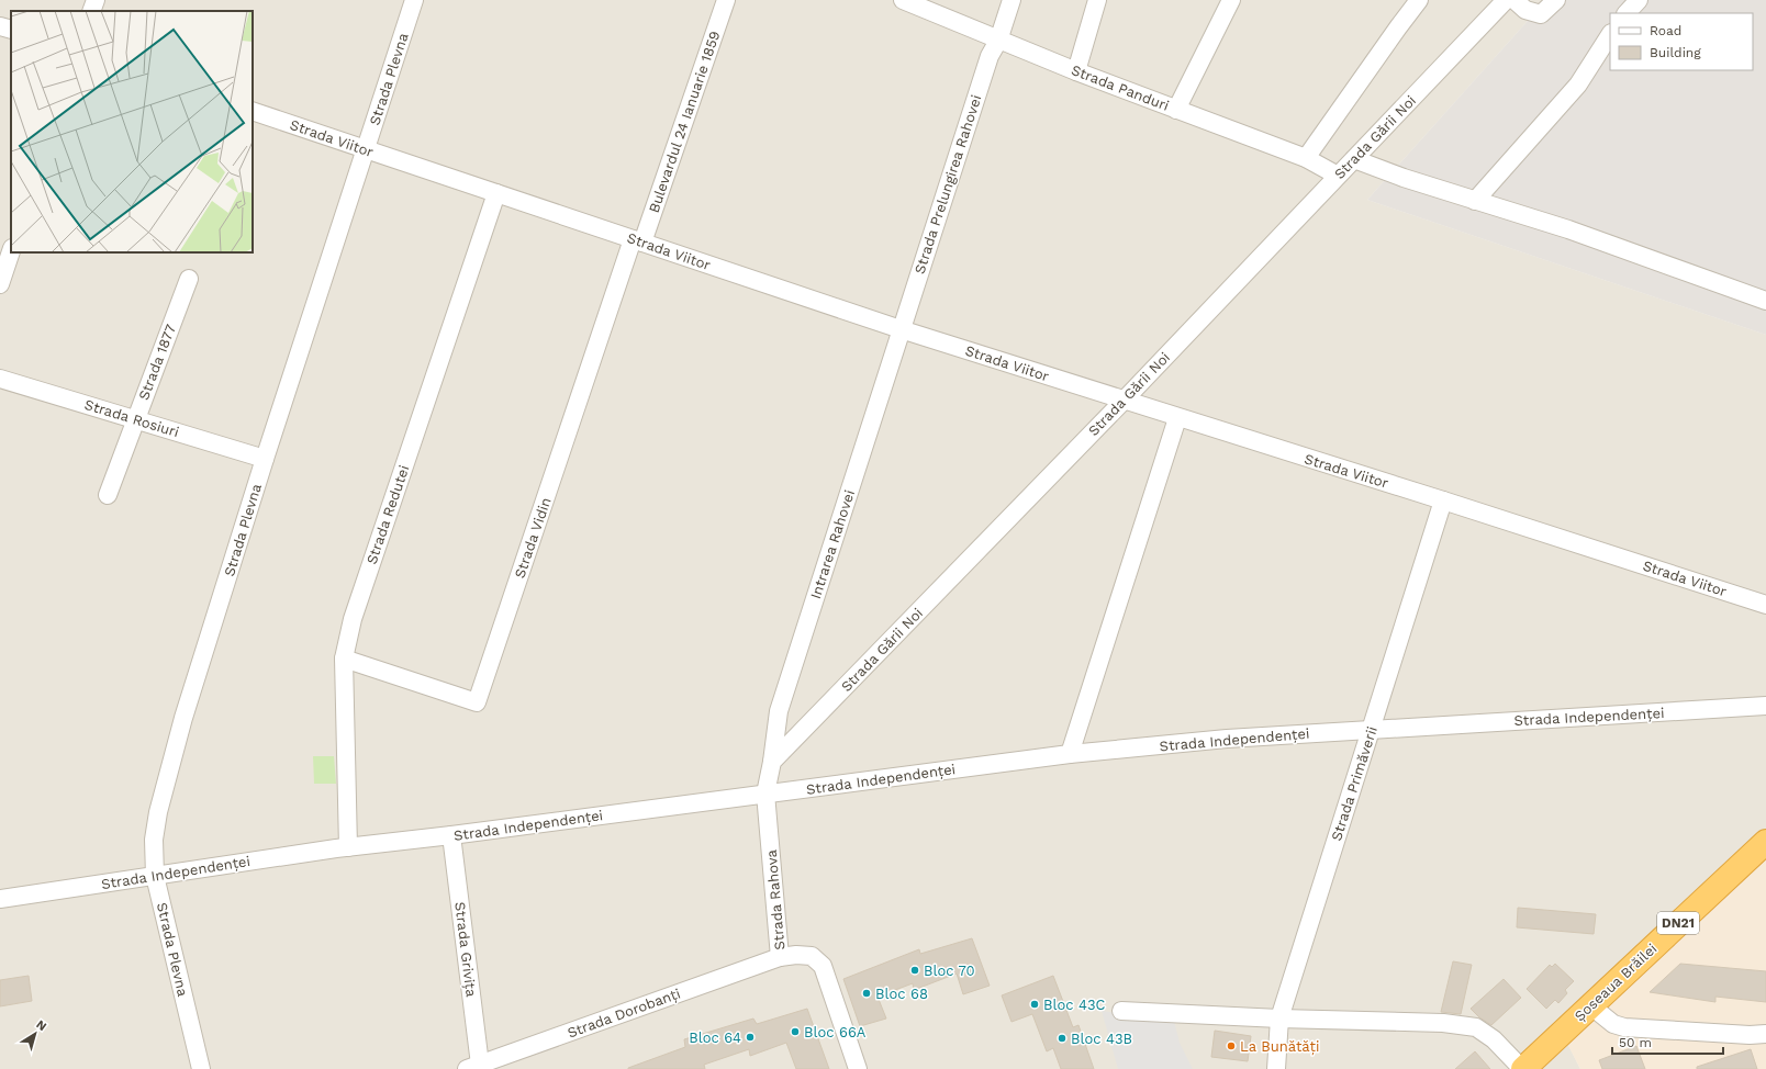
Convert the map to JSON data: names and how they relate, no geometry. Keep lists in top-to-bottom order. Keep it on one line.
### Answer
{"streets":{"highway":["DN21","Șoseaua Brăilei"],"street":["Strada Plevna","Strada Panduri","Bulevardul 24 Ianuarie 1859","Strada Gării Noi","Strada Viitor","Strada Prelungirea Rahovei","Strada 1877","Strada Rosiuri","Strada Redutei","Strada Vidin","Intrarea Rahovei","Strada Independenței","Strada Primăverii","Strada Rahova","Strada Grivița","Strada Dorobanți"]},"crossings":[["Strada Plevna","Strada Viitor"],["Strada Plevna","Strada Rosiuri"],["Strada Plevna","Strada Independenței"],["Strada Panduri","Strada Gării Noi"],["Strada Panduri","Strada Prelungirea Rahovei"],["Bulevardul 24 Ianuarie 1859","Strada Viitor"],["Bulevardul 24 Ianuarie 1859","Strada Vidin"],["Strada Gării Noi","Strada Viitor"],["Strada Gării Noi","Intrarea Rahovei"],["Strada Viitor","Strada Prelungirea Rahovei"],["Strada Viitor","Strada Redutei"],["Strada Viitor","Strada Vidin"],["Strada Viitor","Intrarea Rahovei"],["Strada Viitor","Strada Primăverii"],["Strada Prelungirea Rahovei","Intrarea Rahovei"],["Strada 1877","Strada Rosiuri"],["Strada Redutei","Strada Vidin"],["Strada Redutei","Strada Independenței"],["Strada Independenței","Strada Primăverii"],["Strada Independenței","Strada Rahova"],["Strada Independenței","Strada Grivița"],["Strada Rahova","Strada Dorobanți"],["Strada Grivița","Strada Dorobanți"]],"places":["Bloc 70","Bloc 68","Bloc 43C","Bloc 66A","Bloc 64","Bloc 43B","La Bunătăți"],"legend":["Road","Building"],"scale_bar":"50 m","north":"top right"}
